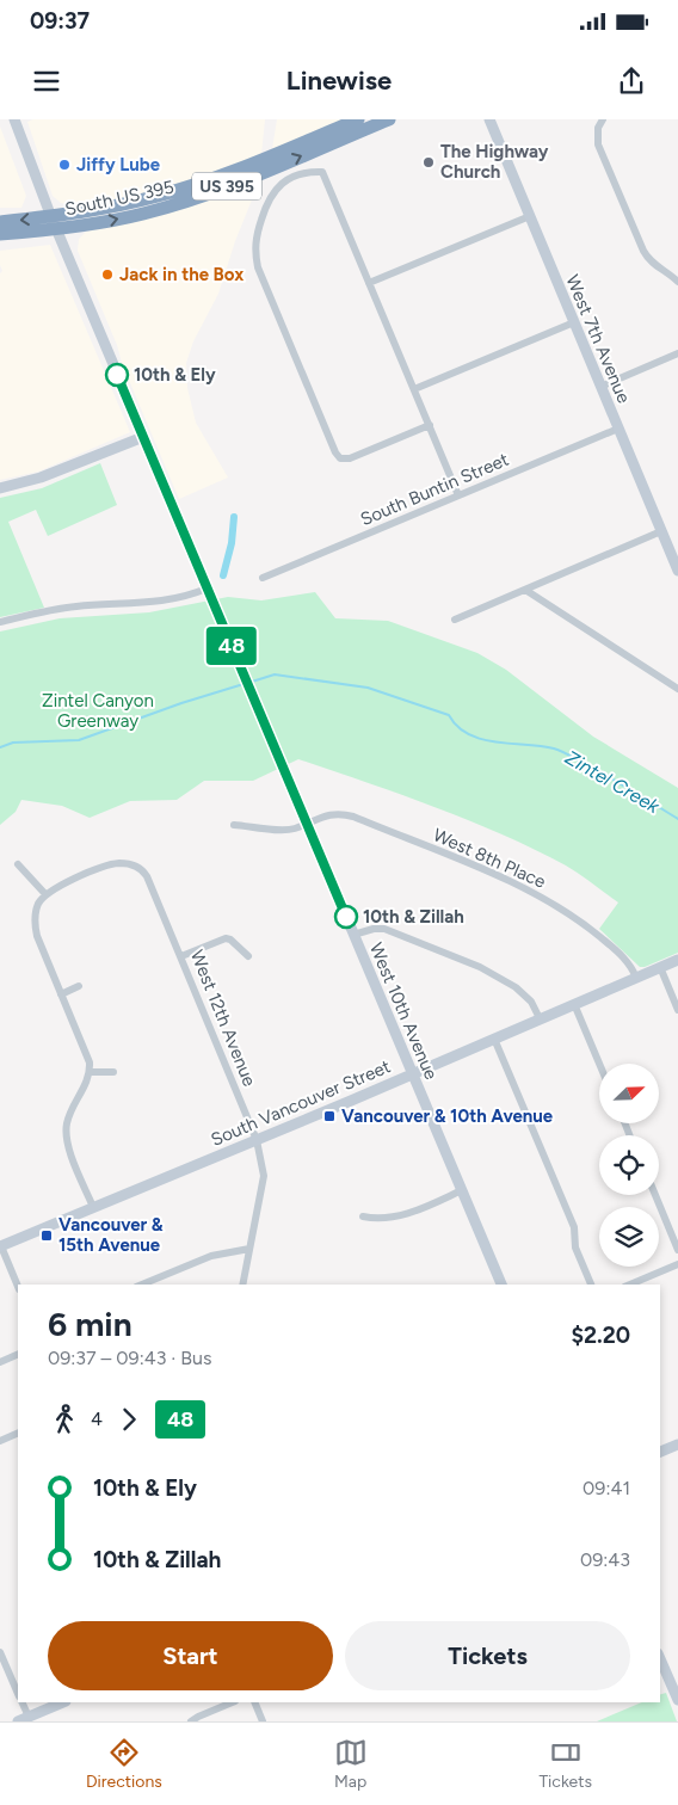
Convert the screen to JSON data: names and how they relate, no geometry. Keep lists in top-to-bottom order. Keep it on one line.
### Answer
{"streets":{"highway":["US 395","South US 395"],"street":["West 7th Avenue","South Buntin Street","West 8th Place","West 10th Avenue","West 12th Avenue","South Vancouver Street"]},"crossings":[["US 395","South US 395"],["US 395","West 10th Avenue"],["South US 395","West 10th Avenue"],["West 7th Avenue","South Buntin Street"],["West 8th Place","West 10th Avenue"],["West 8th Place","South Vancouver Street"],["West 10th Avenue","South Vancouver Street"],["West 12th Avenue","South Vancouver Street"]],"water":["Zintel Creek"],"parks":["Zintel Canyon Greenway"],"places":{"other":["The Highway Church","Jiffy Lube","Jack in the Box","10th & Ely","10th & Zillah"],"transit":["Vancouver & 10th Avenue","Vancouver & 15th Avenue"]},"lines":["bus line 48"],"north":"top right","page":{"status":"09:37","header":"Linewise","on_map":"48","heading":["6 min","09:37 – 09:43 · Bus","$2.20"],"legs":["4","48"],"list":[{"name":"10th & Ely","value":"09:41"},{"name":"10th & Zillah","value":"09:43"}],"buttons":["Start","Tickets"],"tabs":["Directions","Map","Tickets"]}}
